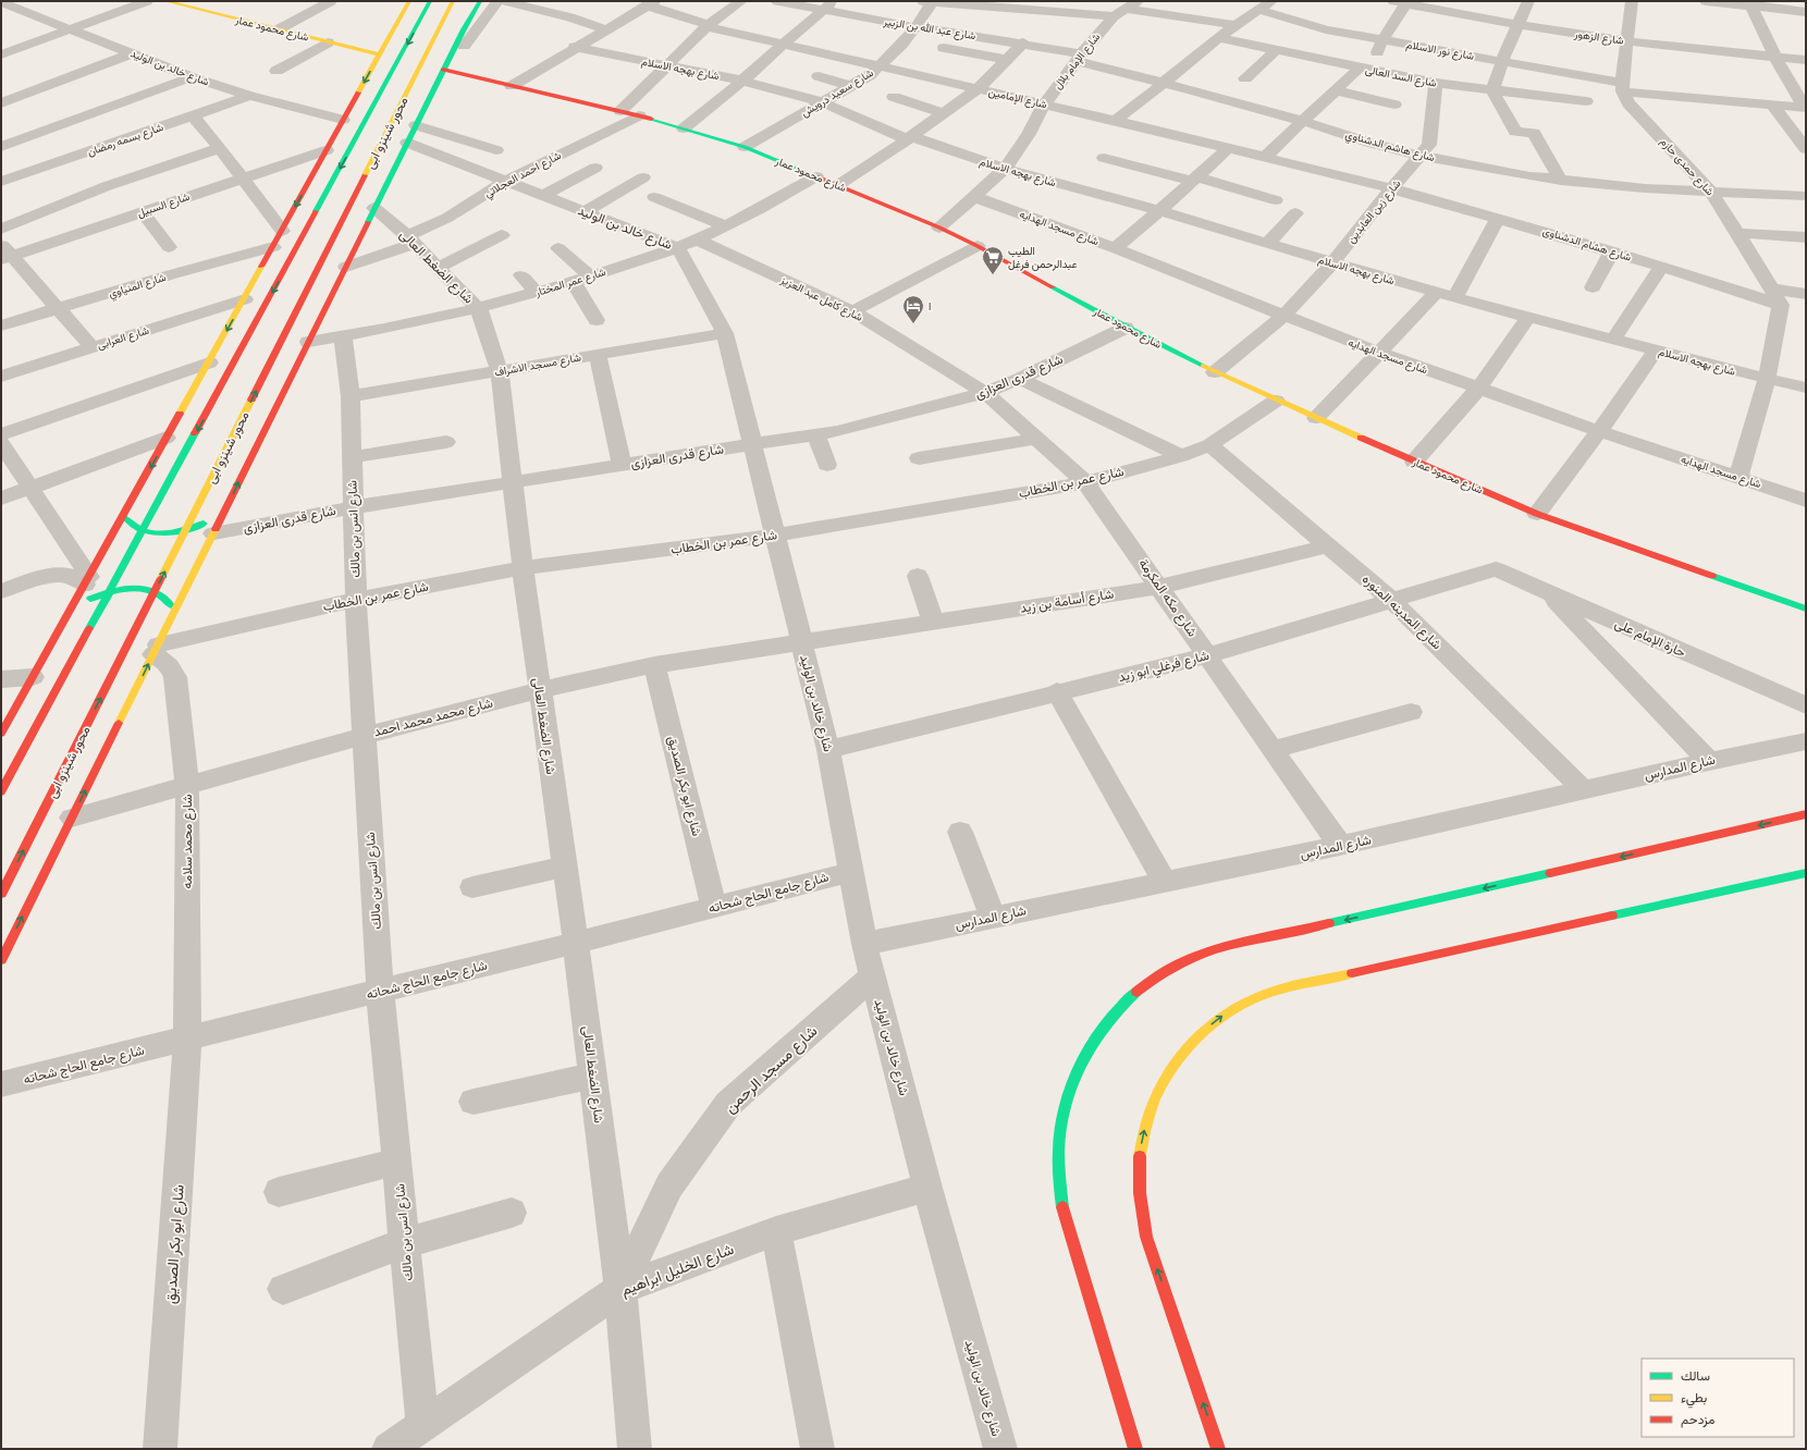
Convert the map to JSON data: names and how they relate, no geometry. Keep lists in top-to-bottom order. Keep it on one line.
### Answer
{"streets":{"street":["شارع محمود عمار","شارع عبد الله بن الزبير","شارع الزهور","شارع نور الاسلام","شارع الإمام بلال","شارع خالد بن الوليد","شارع بهجه الاسلام","شارع السد العالى","شارع سعيد درويش","شارع الإمامين","محور شينزو ابى","شارع بسمه رمضان","شارع هاشم الدشناوي","شارع حمدى حازم","شارع احمد العجلاتي","شارع السبيل","شارع زين العابدين","شارع مسجد الهدايه","شارع هشام الدشناوى","شارع الضغط العالى","شارع عمر المختار","شارع المنياوي","شارع كامل عبد العزيز","شارع العرابى","شارع مسجد الاشراف","شارع قدرى العزازى","شارع عمر بن الخطاب","شارع انس بن مالك","شارع مكه المكرمة","شارع أسامة بن زيد","شارع المدينه المنوره","حارة الإمام على","شارع فرغلي ابو زيد","شارع محمد محمد احمد","شارع المدارس","شارع ابو بكر الصديق","شارع محمد سلامه","شارع جامع الحاج شحاته","شارع مسجد الرحمن","شارع الخليل ابراهيم"]},"crossings":[["شارع محمود عمار","شارع الإمام بلال"],["شارع محمود عمار","شارع سعيد درويش"],["شارع محمود عمار","شارع احمد العجلاتي"],["شارع محمود عمار","شارع زين العابدين"],["شارع محمود عمار","شارع عمر المختار"],["شارع محمود عمار","شارع قدرى العزازى"],["شارع محمود عمار","شارع عمر بن الخطاب"],["شارع عبد الله بن الزبير","شارع الإمام بلال"],["شارع عبد الله بن الزبير","شارع سعيد درويش"],["شارع عبد الله بن الزبير","شارع هاشم الدشناوي"],["شارع نور الاسلام","شارع حمدى حازم"],["شارع الإمام بلال","شارع بهجه الاسلام"],["شارع الإمام بلال","شارع الإمامين"],["شارع الإمام بلال","شارع هاشم الدشناوي"],["شارع الإمام بلال","شارع مسجد الهدايه"],["شارع خالد بن الوليد","شارع بسمه رمضان"],["شارع خالد بن الوليد","شارع احمد العجلاتي"],["شارع خالد بن الوليد","شارع عمر المختار"],["شارع خالد بن الوليد","شارع كامل عبد العزيز"],["شارع خالد بن الوليد","شارع مسجد الاشراف"],["شارع خالد بن الوليد","شارع قدرى العزازى"],["شارع خالد بن الوليد","شارع عمر بن الخطاب"],["شارع خالد بن الوليد","شارع أسامة بن زيد"],["شارع خالد بن الوليد","شارع فرغلي ابو زيد"],["شارع خالد بن الوليد","شارع محمد محمد احمد"],["شارع خالد بن الوليد","شارع المدارس"],["شارع خالد بن الوليد","شارع جامع الحاج شحاته"],["شارع خالد بن الوليد","شارع مسجد الرحمن"],["شارع خالد بن الوليد","شارع الخليل ابراهيم"],["شارع بهجه الاسلام","شارع سعيد درويش"],["شارع بهجه الاسلام","شارع زين العابدين"],["شارع السد العالى","شارع زين العابدين"],["شارع سعيد درويش","شارع الإمامين"],["شارع الإمامين","شارع زين العابدين"],["شارع الإمامين","شارع هشام الدشناوى"],["شارع هاشم الدشناوي","شارع حمدى حازم"],["شارع هاشم الدشناوي","شارع زين العابدين"],["شارع حمدى حازم","شارع هشام الدشناوى"],["شارع احمد العجلاتي","شارع الضغط العالى"],["شارع زين العابدين","شارع مسجد الهدايه"],["شارع زين العابدين","شارع هشام الدشناوى"],["شارع الضغط العالى","شارع عمر المختار"],["شارع الضغط العالى","شارع مسجد الاشراف"],["شارع الضغط العالى","شارع قدرى العزازى"],["شارع الضغط العالى","شارع عمر بن الخطاب"],["شارع الضغط العالى","شارع محمد محمد احمد"],["شارع الضغط العالى","شارع جامع الحاج شحاته"],["شارع الضغط العالى","شارع مسجد الرحمن"],["شارع الضغط العالى","شارع الخليل ابراهيم"],["شارع عمر المختار","شارع كامل عبد العزيز"],["شارع عمر المختار","شارع انس بن مالك"],["شارع كامل عبد العزيز","شارع قدرى العزازى"],["شارع كامل عبد العزيز","شارع مكه المكرمة"],["شارع مسجد الاشراف","شارع انس بن مالك"],["شارع قدرى العزازى","شارع انس بن مالك"],["شارع قدرى العزازى","شارع مكه المكرمة"],["شارع عمر بن الخطاب","شارع انس بن مالك"],["شارع عمر بن الخطاب","شارع مكه المكرمة"],["شارع عمر بن الخطاب","شارع المدينه المنوره"],["شارع عمر بن الخطاب","شارع محمد سلامه"],["شارع انس بن مالك","شارع محمد محمد احمد"],["شارع انس بن مالك","شارع جامع الحاج شحاته"],["شارع انس بن مالك","شارع الخليل ابراهيم"],["شارع مكه المكرمة","شارع أسامة بن زيد"],["شارع مكه المكرمة","شارع فرغلي ابو زيد"],["شارع مكه المكرمة","شارع المدارس"],["شارع أسامة بن زيد","شارع المدينه المنوره"],["شارع أسامة بن زيد","شارع محمد محمد احمد"],["شارع المدينه المنوره","شارع فرغلي ابو زيد"],["شارع المدينه المنوره","شارع المدارس"],["حارة الإمام على","شارع فرغلي ابو زيد"],["شارع محمد محمد احمد","شارع ابو بكر الصديق"],["شارع محمد محمد احمد","شارع محمد سلامه"],["شارع ابو بكر الصديق","شارع محمد سلامه"],["شارع ابو بكر الصديق","شارع جامع الحاج شحاته"],["شارع محمد سلامه","شارع جامع الحاج شحاته"],["شارع مسجد الرحمن","شارع الخليل ابراهيم"]],"places":{"supermarket":["الطيب عبدالرحمن فرغل"],"hotel":["ا"]},"legend":["سالك","بطيء","مزدحم"]}
